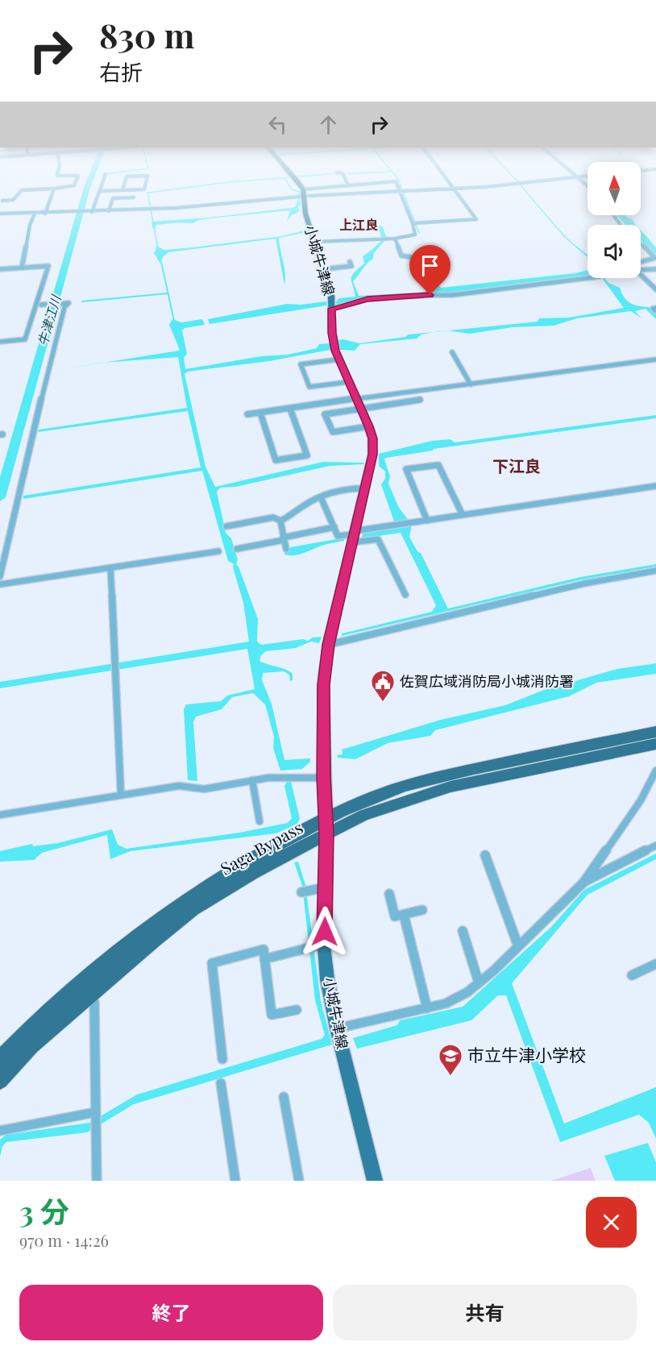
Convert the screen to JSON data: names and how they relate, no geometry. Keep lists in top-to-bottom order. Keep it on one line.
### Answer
{"streets":{"highway":["Saga Bypass"],"main road":["小城牛津線"]},"crossings":[["小城牛津線","Saga Bypass"]],"districts":["上江良","下江良"],"water":["牛津江川"],"places":{"public building":["佐賀広域消防局小城消防署"],"school or university":["市立牛津小学校"]},"north":"top","page":{"turn":["830 m","右折"],"heading":["3 分","970 m · 14:26"],"buttons":["終了","共有"]}}
